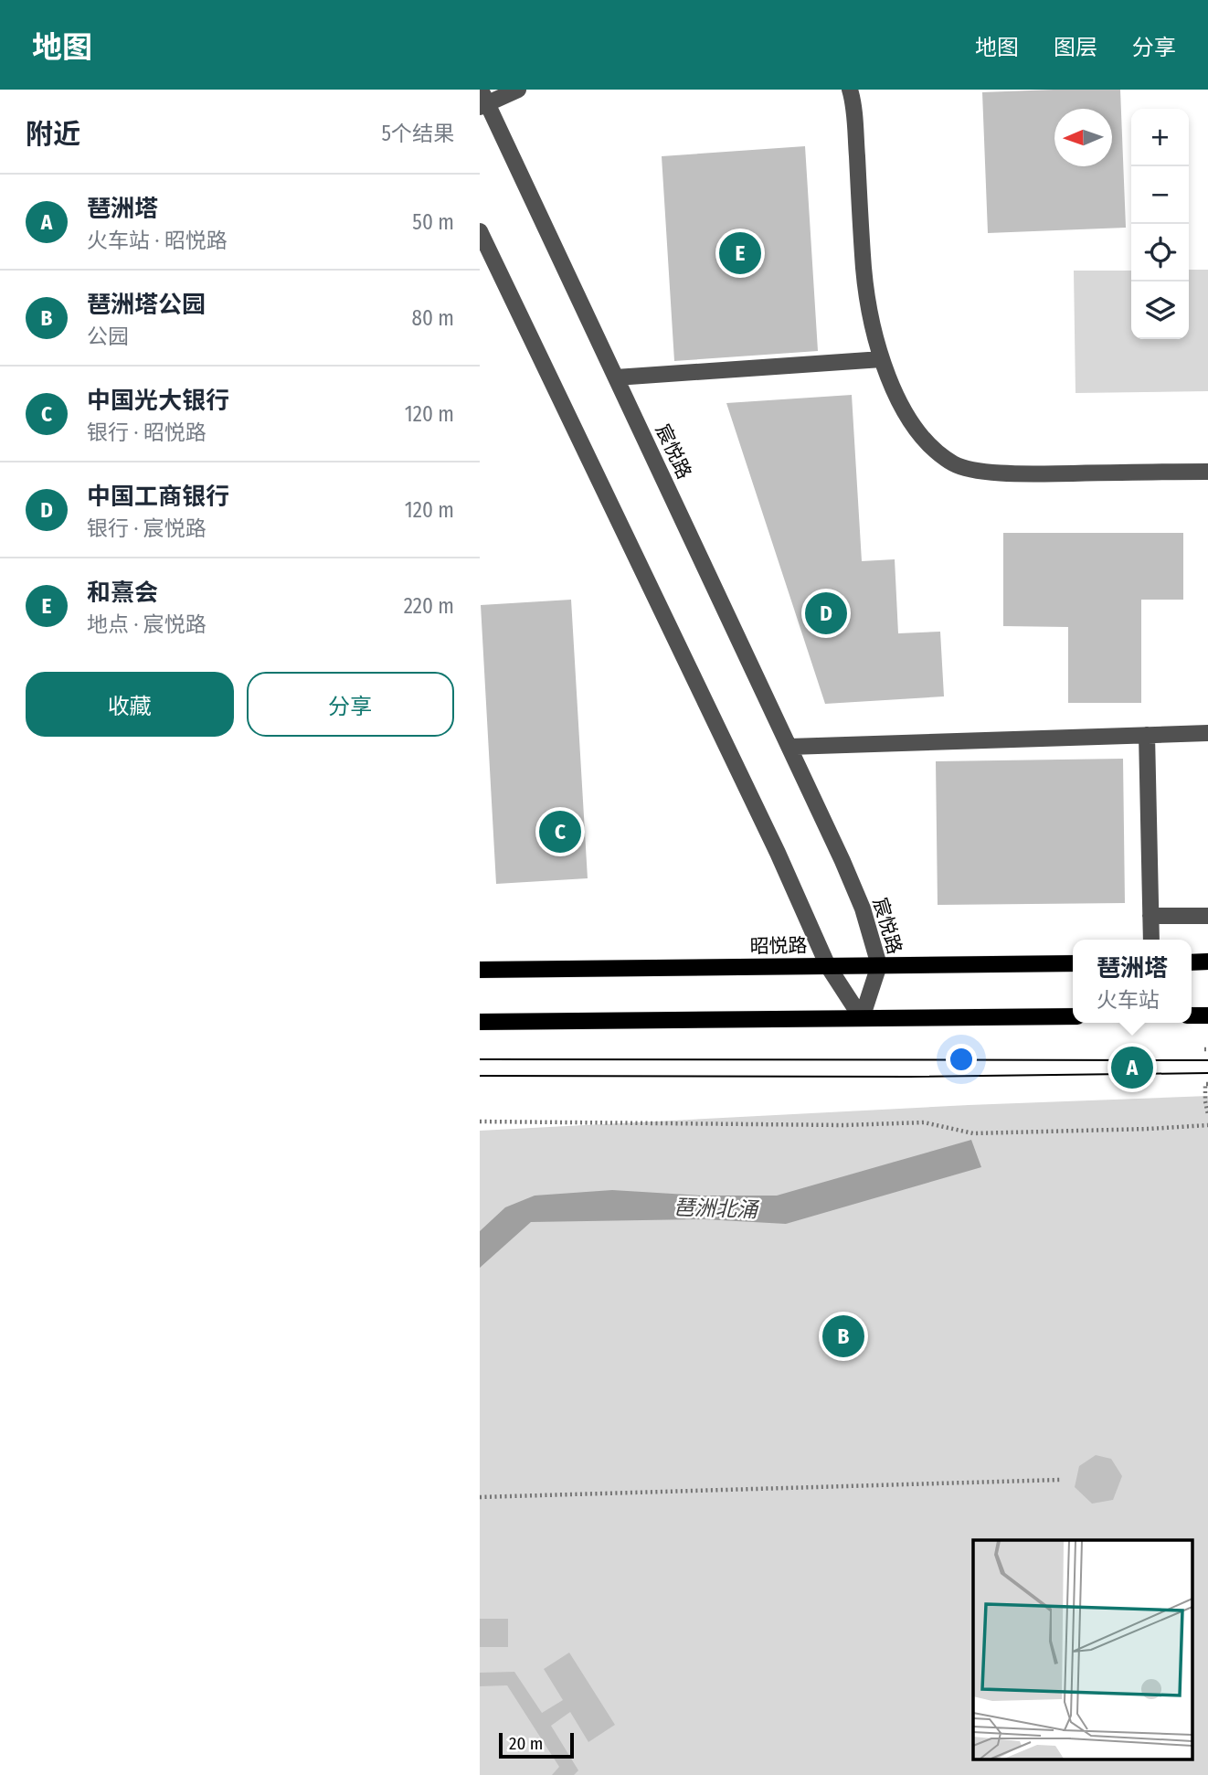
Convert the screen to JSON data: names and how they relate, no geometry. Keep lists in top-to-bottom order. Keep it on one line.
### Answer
{"streets":{"main road":["昭悦路"],"street":["宸悦路"]},"crossings":[["宸悦路","昭悦路"]],"water":["琶洲北涌"],"scale_bar":"20 m","north":"left","page":{"header":"地图","nav":["地图","图层","分享"],"heading":["附近","5个结果"],"map_buttons":["+","−"],"list":[{"mark":"A","name":"琶洲塔","note":"火车站 · 昭悦路","value":"50 m"},{"mark":"B","name":"琶洲塔公园","note":"公园","value":"80 m"},{"mark":"C","name":"中国光大银行","note":"银行 · 昭悦路","value":"120 m"},{"mark":"D","name":"中国工商银行","note":"银行 · 宸悦路","value":"120 m"},{"mark":"E","name":"和熹会","note":"地点 · 宸悦路","value":"220 m"}],"pins":["E","D","C","A","B"],"buttons":["收藏","分享"],"popup":["琶洲塔","火车站"],"scale":"20 m"}}
